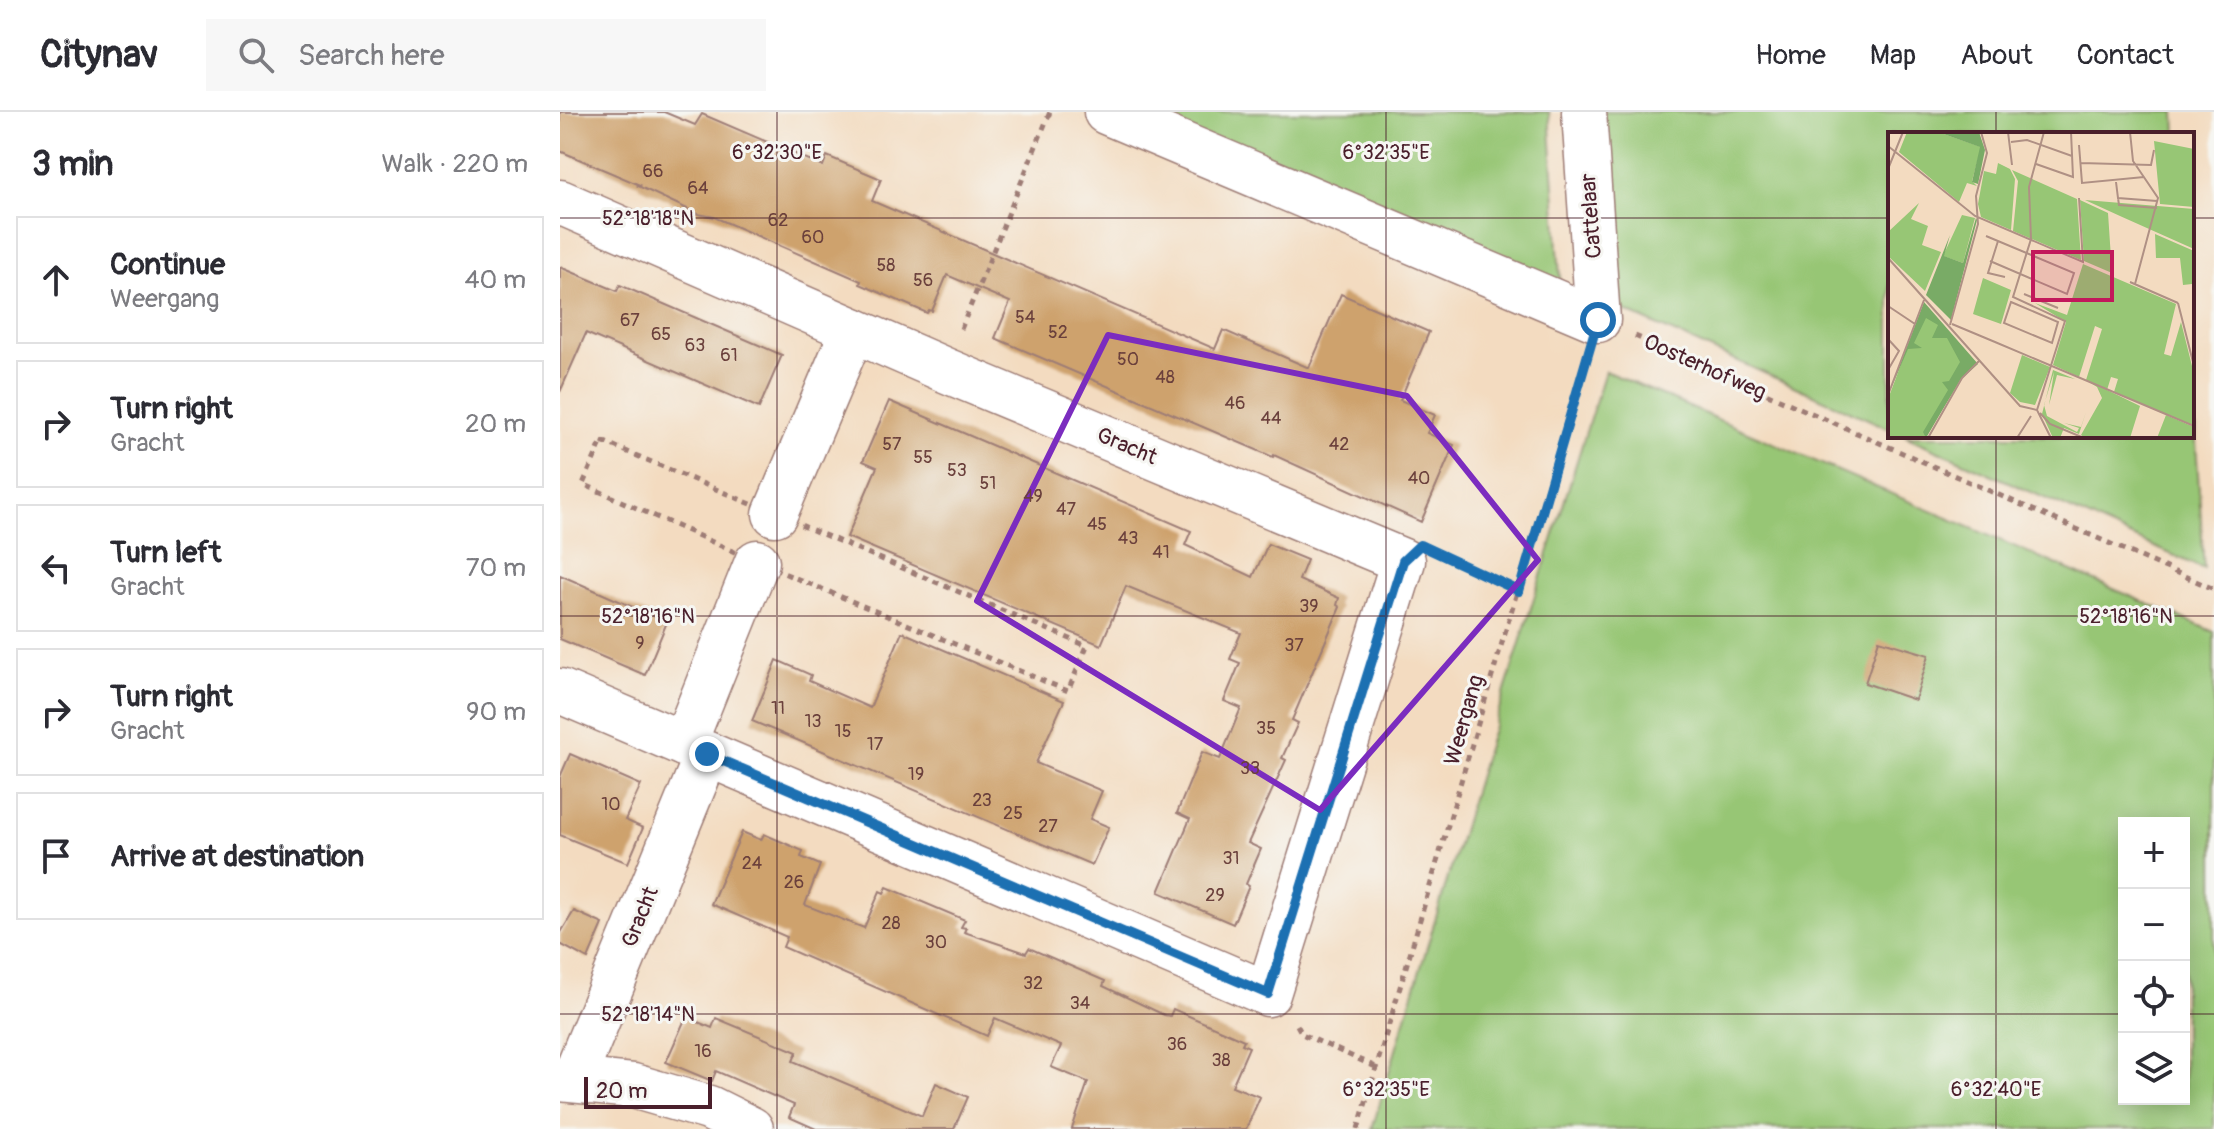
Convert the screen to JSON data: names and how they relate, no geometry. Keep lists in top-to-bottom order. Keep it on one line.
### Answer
{"streets":{"street":["Cattelaar","Gracht"],"path":["Oosterhofweg","Weergang"]},"crossings":[["Cattelaar","Oosterhofweg"],["Cattelaar","Weergang"],["Oosterhofweg","Weergang"]],"house_numbers":["66","64","62","60","58","56","54","67","52","65","63","61","50","48","46","44","57","42","55","53","40","51","49","47","45","43","41","39","9","37","11","13","35","15","17","33","19","23","10","25","27","31","24","26","29","28","30","32","34","36","16","38"],"scale_bar":"20 m","page":{"header":"Citynav","search":"Search here","nav":["Home","Map","About","Contact"],"heading":["3 min","Walk · 220 m"],"list":[["Continue","Weergang","40 m"],["Turn right","Gracht","20 m"],["Turn left","Gracht","70 m"],["Turn right","Gracht","90 m"],"Arrive at destination"],"map_buttons":["+","−"],"scale":"20 m"},"coordinates":["6°32'30\"E","6°32'35\"E","52°18'18\"N","52°18'16\"N","52°18'14\"N","6°32'40\"E"]}
